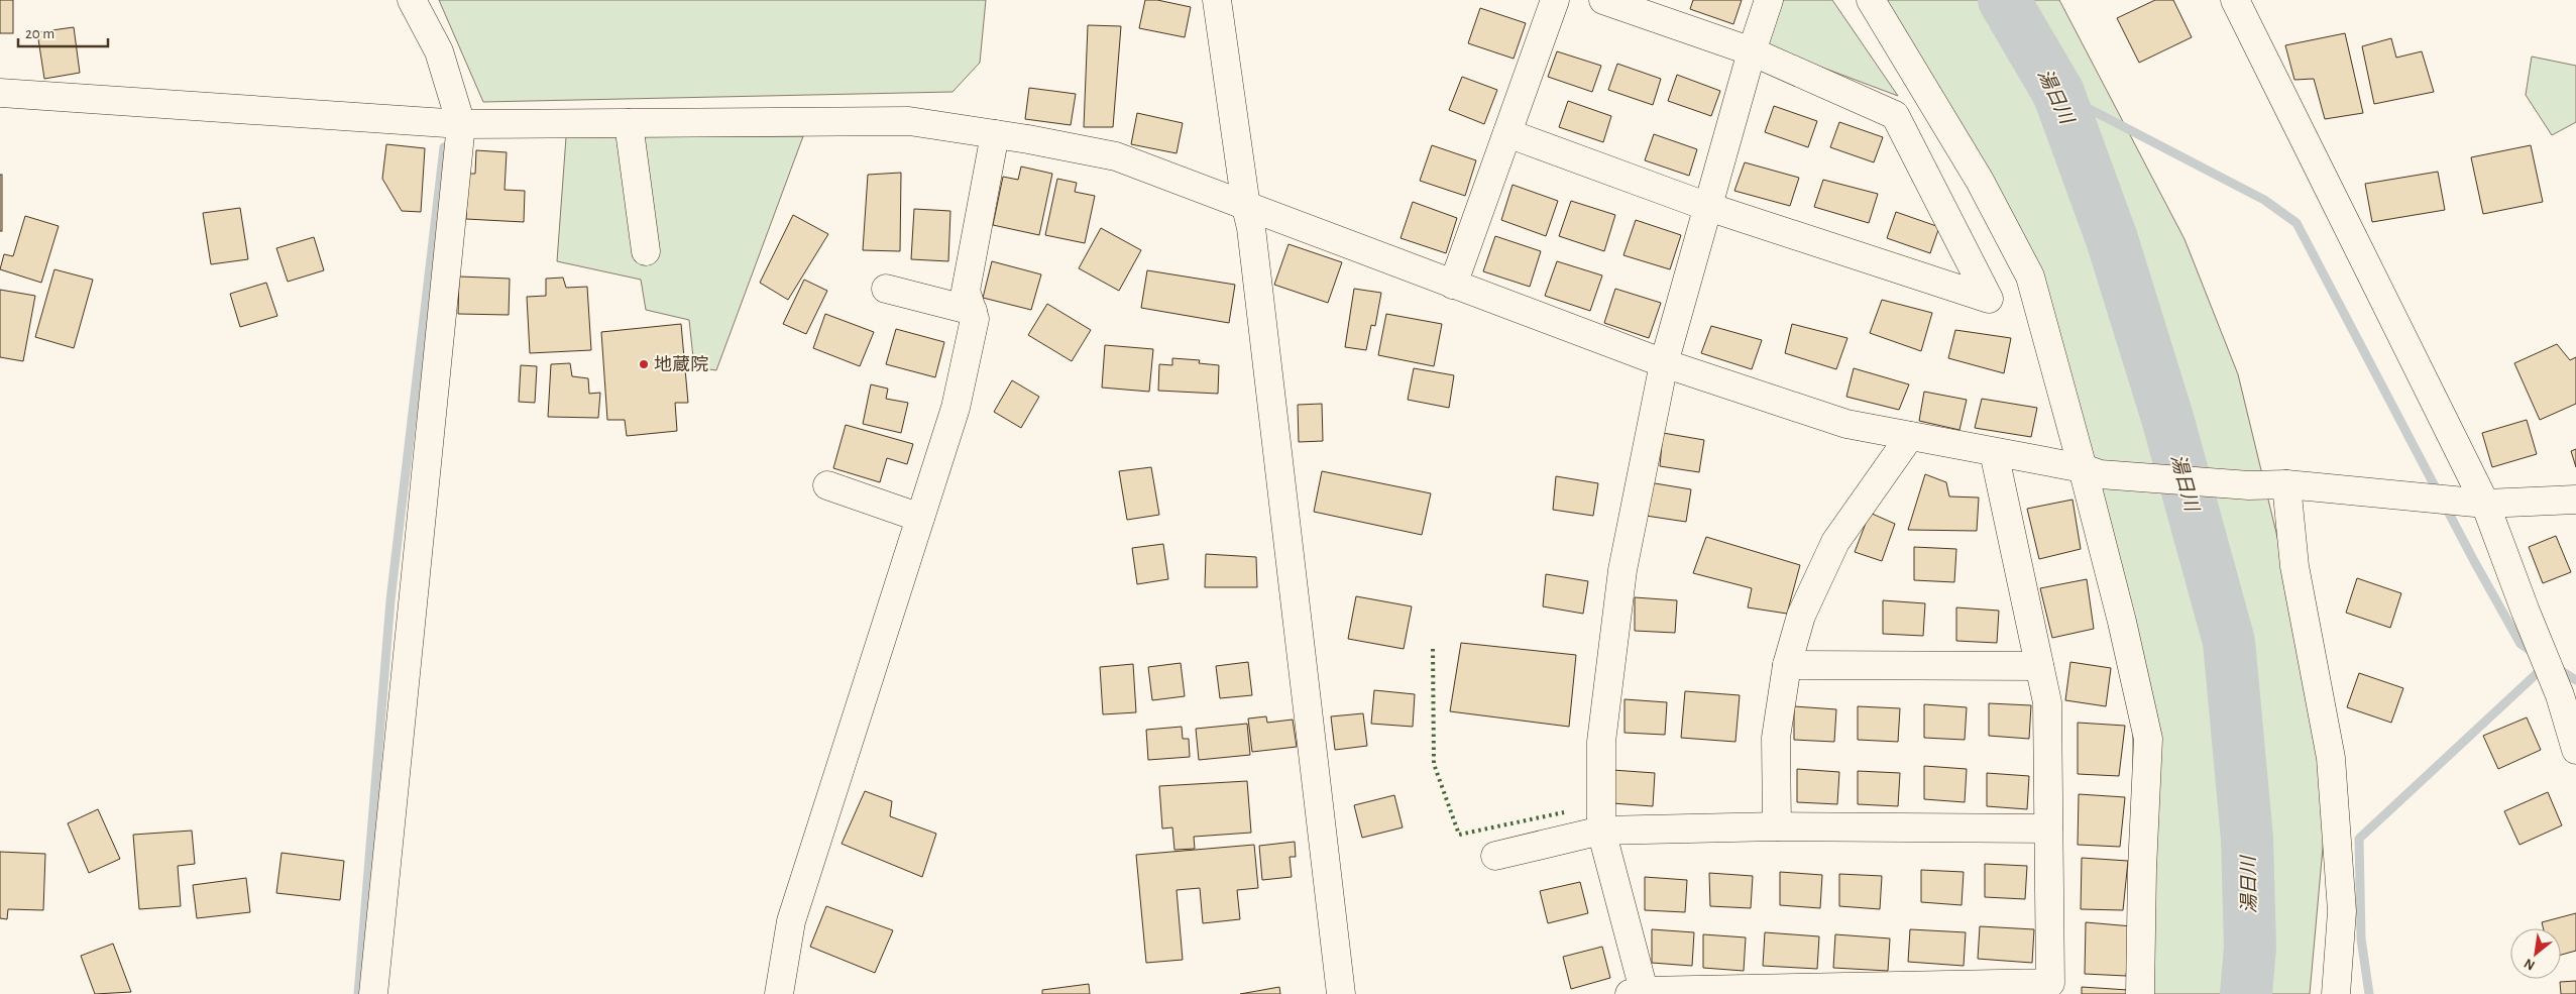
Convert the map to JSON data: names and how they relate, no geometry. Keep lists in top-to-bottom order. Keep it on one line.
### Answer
{"water":["湯日川"],"places":["地蔵院"],"scale_bar":"20 m","north":"bottom left"}
